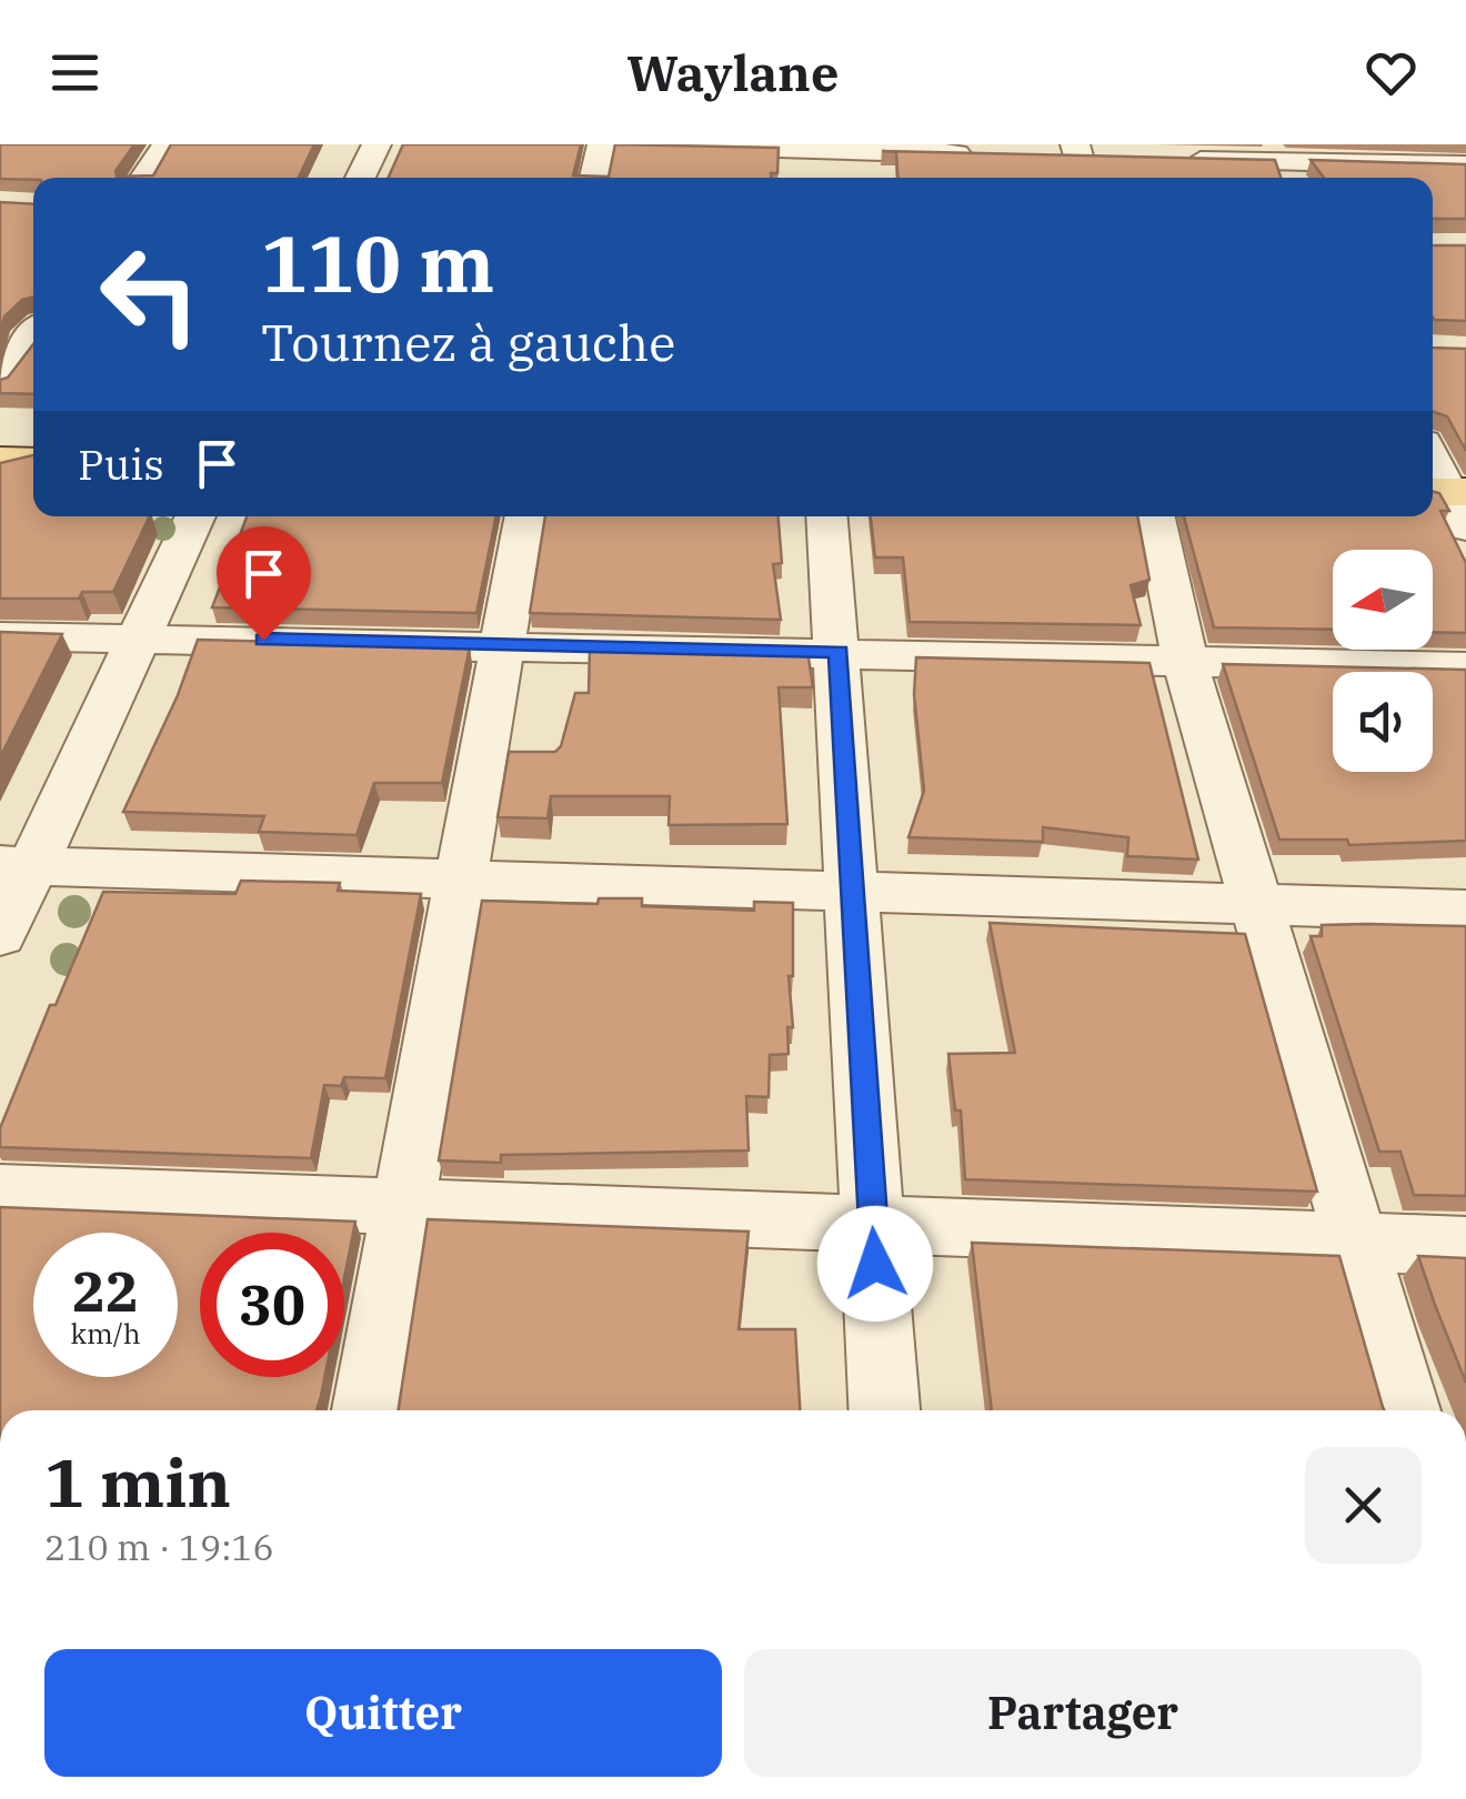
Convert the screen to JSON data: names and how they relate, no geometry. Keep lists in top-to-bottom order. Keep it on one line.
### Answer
{"north":"left","page":{"header":"Waylane","turn":["110 m","Tournez à gauche"],"then":"Puis","speed":"22 km/h","limit":"30","heading":["1 min","210 m · 19:16"],"buttons":["Quitter","Partager"]}}
